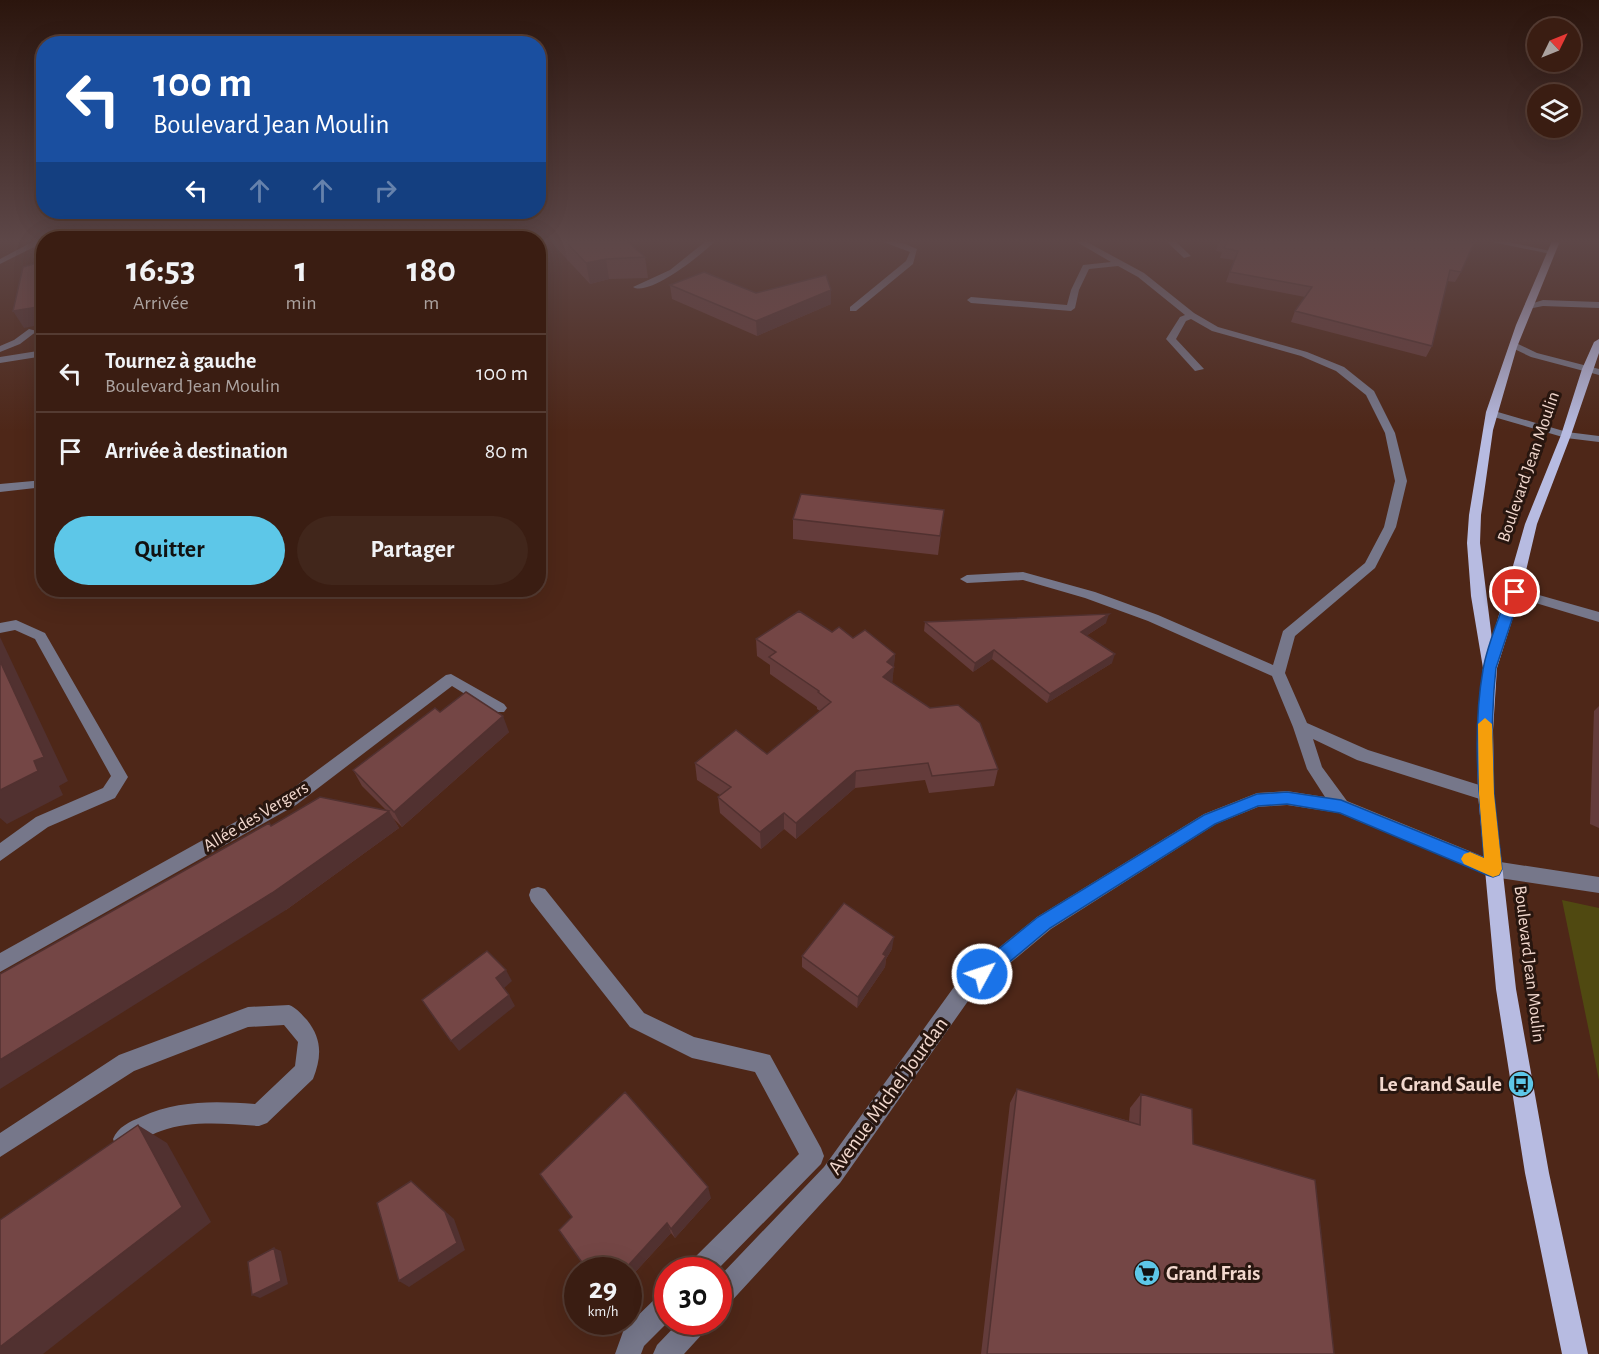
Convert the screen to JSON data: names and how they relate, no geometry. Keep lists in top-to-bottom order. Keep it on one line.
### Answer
{"streets":{"main road":["Boulevard Jean Moulin"],"street":["Allée des Vergers","Avenue Michel Jourdan"]},"crossings":[["Boulevard Jean Moulin","Avenue Michel Jourdan"]],"places":{"bus stop":["Le Grand Saule"],"supermarket":["Grand Frais"]},"north":"top right","page":{"turn":["100 m","Boulevard Jean Moulin"],"eta":["16:53","Arrivée","1","min","180","m"],"list":[{"name":"Tournez à gauche","note":"Boulevard Jean Moulin","value":"100 m"},{"name":"Arrivée à destination","value":"80 m"}],"buttons":["Quitter","Partager"],"speed":"29 km/h","limit":"30"}}
